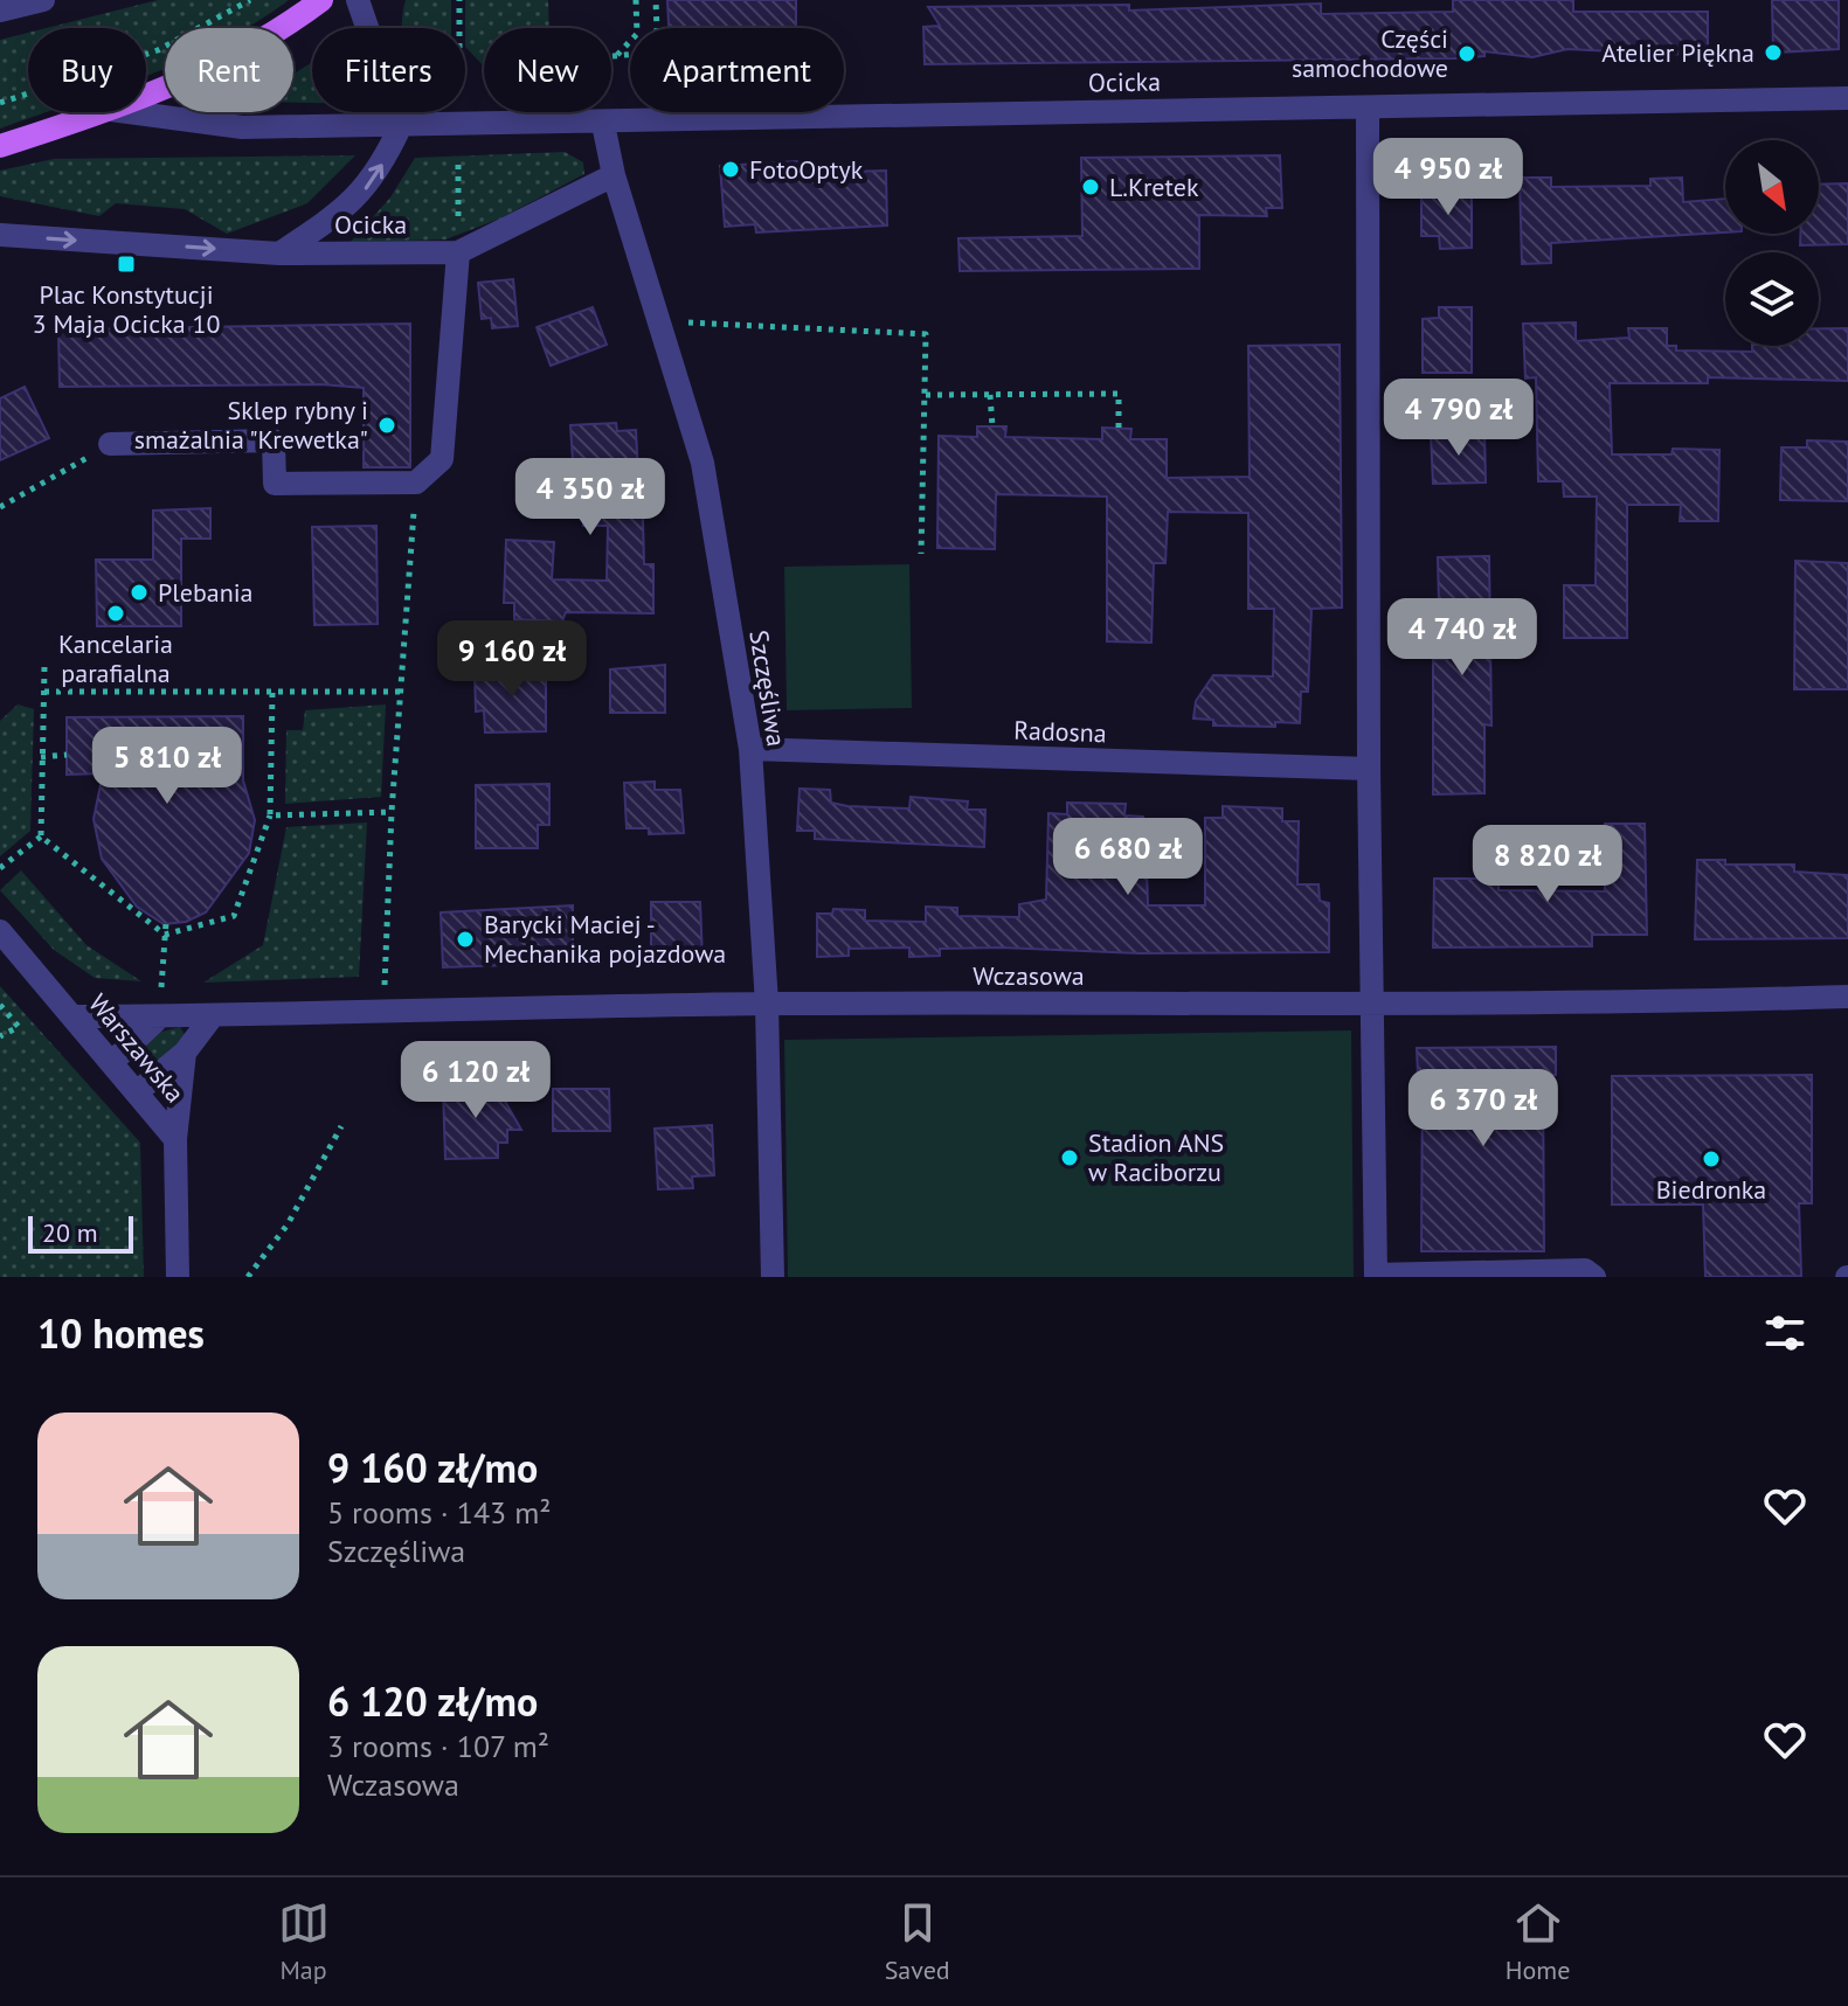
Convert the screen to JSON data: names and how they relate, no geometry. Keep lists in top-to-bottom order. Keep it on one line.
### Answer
{"streets":{"street":["Ocicka","Szczęśliwa","Radosna","Wczasowa","Warszawska"]},"crossings":[["Ocicka","Szczęśliwa"],["Szczęśliwa","Radosna"],["Szczęśliwa","Wczasowa"],["Wczasowa","Warszawska"]],"places":{"other":["Atelier Piękna","Części samochodowe","FotoOptyk","L.Kretek","Sklep rybny i smażalnia \"Krewetka\"","Plebania","Kancelaria parafialna","Barycki Maciej - Mechanika pojazdowa","Stadion ANS w Raciborzu","Biedronka"],"transit":["Plac Konstytucji 3 Maja Ocicka 10"]},"scale_bar":"20 m","north":"bottom right","page":{"chip":["Buy","Rent","Filters","New","Apartment"],"price":["4 950 zł","4 790 zł","4 350 zł","4 740 zł","9 160 zł","5 810 zł","6 680 zł","8 820 zł","6 120 zł","6 370 zł"],"scale":"20 m","heading":"10 homes","list":[{"name":"9 160 zł/mo","note":"5 rooms · 143 m² · Szczęśliwa"},{"name":"6 120 zł/mo","note":"3 rooms · 107 m² · Wczasowa"}],"tabs":["Map","Saved","Home"]}}
